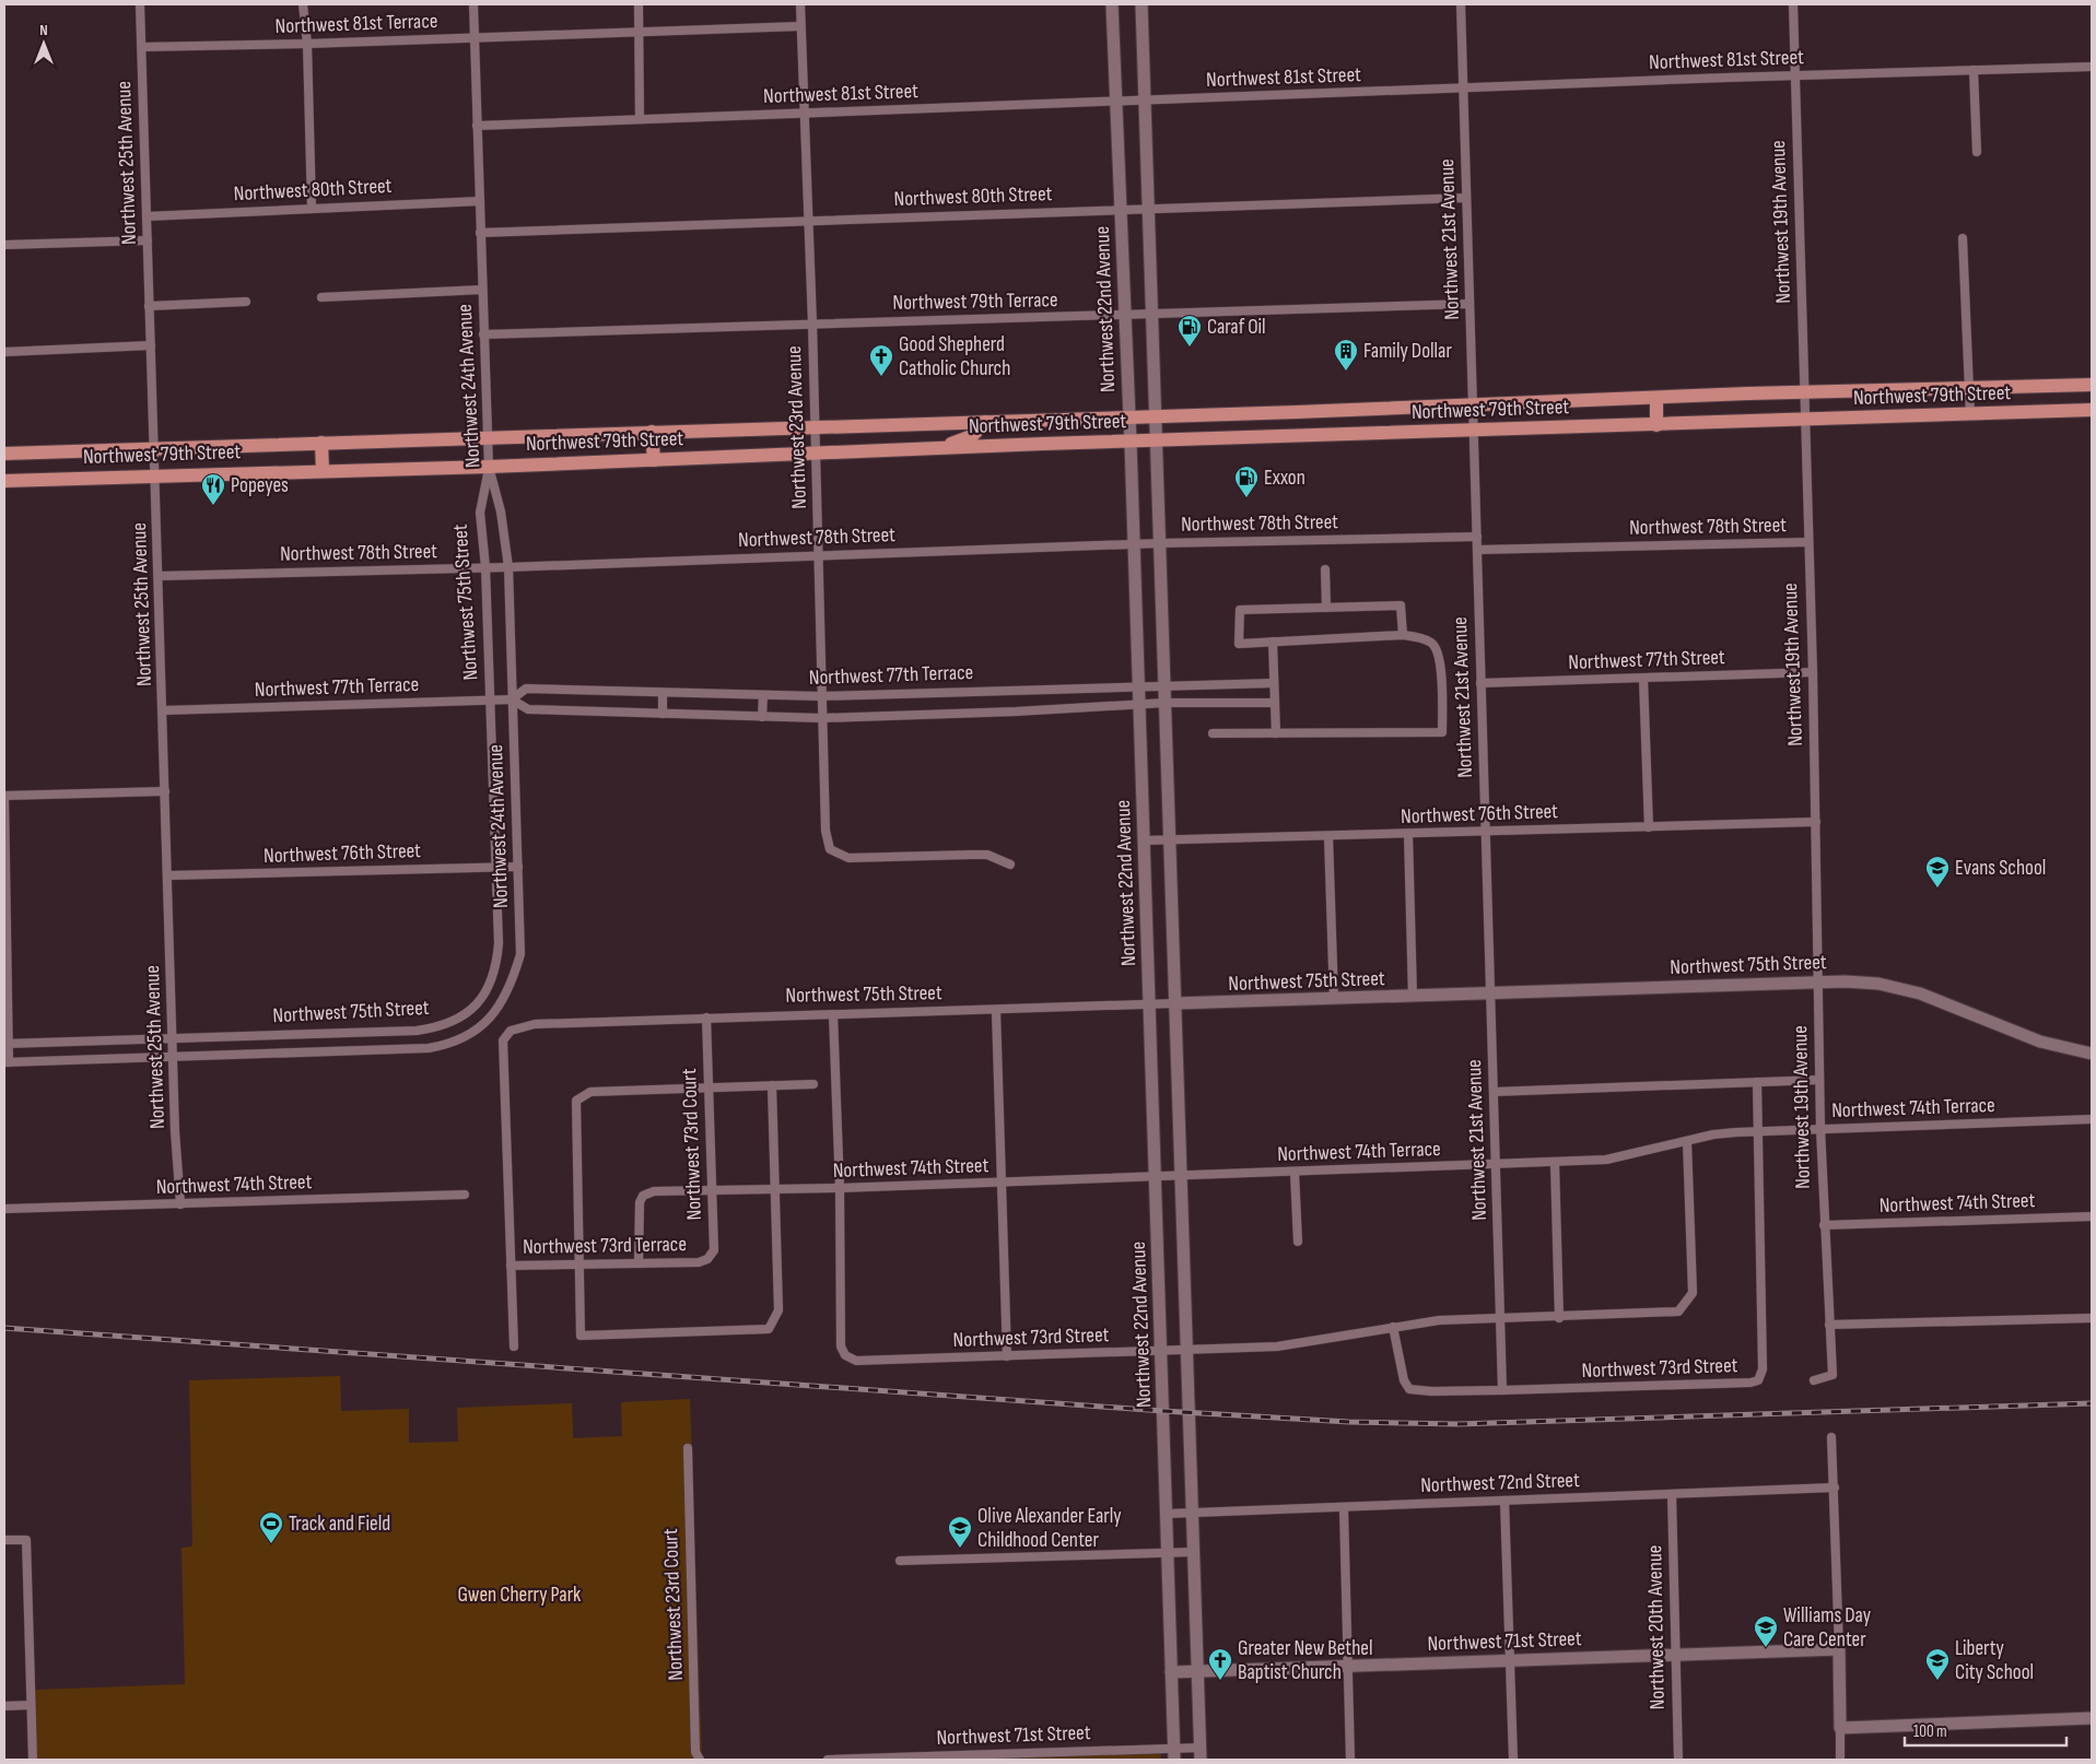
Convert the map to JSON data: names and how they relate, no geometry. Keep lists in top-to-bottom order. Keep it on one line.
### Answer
{"streets":{"main road":["Northwest 22nd Avenue","Northwest 79th Street","Northwest 75th Street","Northwest 71st Street"],"street":["Northwest 81st Terrace","Northwest 81st Street","Northwest 25th Avenue","Northwest 80th Street","Northwest 19th Avenue","Northwest 21st Avenue","Northwest 79th Terrace","Northwest 24th Avenue","Northwest 23rd Avenue","Northwest 78th Street","Northwest 77th Street","Northwest 77th Terrace","Northwest 76th Street","Northwest 74th Terrace","Northwest 73rd Court","Northwest 74th Street","Northwest 73rd Terrace","Northwest 73rd Street","Northwest 72nd Street","Northwest 23rd Court","Northwest 20th Avenue"]},"crossings":[["Northwest 81st Terrace","Northwest 25th Avenue"],["Northwest 81st Terrace","Northwest 24th Avenue"],["Northwest 81st Terrace","Northwest 23rd Avenue"],["Northwest 81st Street","Northwest 19th Avenue"],["Northwest 81st Street","Northwest 21st Avenue"],["Northwest 81st Street","Northwest 22nd Avenue"],["Northwest 81st Street","Northwest 24th Avenue"],["Northwest 81st Street","Northwest 23rd Avenue"],["Northwest 25th Avenue","Northwest 80th Street"],["Northwest 25th Avenue","Northwest 79th Street"],["Northwest 25th Avenue","Northwest 78th Street"],["Northwest 25th Avenue","Northwest 75th Street"],["Northwest 25th Avenue","Northwest 77th Terrace"],["Northwest 25th Avenue","Northwest 76th Street"],["Northwest 25th Avenue","Northwest 74th Street"],["Northwest 80th Street","Northwest 21st Avenue"],["Northwest 80th Street","Northwest 22nd Avenue"],["Northwest 80th Street","Northwest 24th Avenue"],["Northwest 80th Street","Northwest 23rd Avenue"],["Northwest 19th Avenue","Northwest 79th Street"],["Northwest 19th Avenue","Northwest 78th Street"],["Northwest 19th Avenue","Northwest 75th Street"],["Northwest 19th Avenue","Northwest 77th Street"],["Northwest 19th Avenue","Northwest 76th Street"],["Northwest 19th Avenue","Northwest 74th Terrace"],["Northwest 19th Avenue","Northwest 74th Street"],["Northwest 21st Avenue","Northwest 79th Terrace"],["Northwest 21st Avenue","Northwest 79th Street"],["Northwest 21st Avenue","Northwest 78th Street"],["Northwest 21st Avenue","Northwest 75th Street"],["Northwest 21st Avenue","Northwest 77th Street"],["Northwest 21st Avenue","Northwest 76th Street"],["Northwest 21st Avenue","Northwest 74th Terrace"],["Northwest 21st Avenue","Northwest 73rd Street"],["Northwest 79th Terrace","Northwest 22nd Avenue"],["Northwest 79th Terrace","Northwest 24th Avenue"],["Northwest 79th Terrace","Northwest 23rd Avenue"],["Northwest 22nd Avenue","Northwest 79th Street"],["Northwest 22nd Avenue","Northwest 78th Street"],["Northwest 22nd Avenue","Northwest 75th Street"],["Northwest 22nd Avenue","Northwest 77th Terrace"],["Northwest 22nd Avenue","Northwest 76th Street"],["Northwest 22nd Avenue","Northwest 74th Street"],["Northwest 22nd Avenue","Northwest 73rd Street"],["Northwest 22nd Avenue","Northwest 72nd Street"],["Northwest 22nd Avenue","Northwest 71st Street"],["Northwest 24th Avenue","Northwest 79th Street"],["Northwest 24th Avenue","Northwest 78th Street"],["Northwest 24th Avenue","Northwest 75th Street"],["Northwest 24th Avenue","Northwest 77th Terrace"],["Northwest 24th Avenue","Northwest 76th Street"],["Northwest 79th Street","Northwest 23rd Avenue"],["Northwest 79th Street","Northwest 75th Street"],["Northwest 23rd Avenue","Northwest 78th Street"],["Northwest 23rd Avenue","Northwest 77th Terrace"],["Northwest 78th Street","Northwest 75th Street"],["Northwest 75th Street","Northwest 77th Terrace"],["Northwest 75th Street","Northwest 76th Street"],["Northwest 75th Street","Northwest 73rd Court"],["Northwest 75th Street","Northwest 73rd Terrace"],["Northwest 74th Terrace","Northwest 74th Street"],["Northwest 74th Terrace","Northwest 73rd Street"],["Northwest 73rd Court","Northwest 74th Street"],["Northwest 73rd Court","Northwest 73rd Terrace"],["Northwest 74th Street","Northwest 73rd Terrace"],["Northwest 74th Street","Northwest 73rd Street"],["Northwest 72nd Street","Northwest 20th Avenue"],["Northwest 20th Avenue","Northwest 71st Street"]],"parks":["Gwen Cherry Park"],"places":{"fuel station":["Caraf Oil","Exxon"],"building":["Family Dollar"],"church":["Good Shepherd Catholic Church","Greater New Bethel Baptist Church"],"restaurant":["Popeyes"],"school or university":["Evans School","Olive Alexander Early Childhood Center","Williams Day Care Center","Liberty City School"],"sports":["Track and Field"]},"scale_bar":"100 m","north":"top"}
